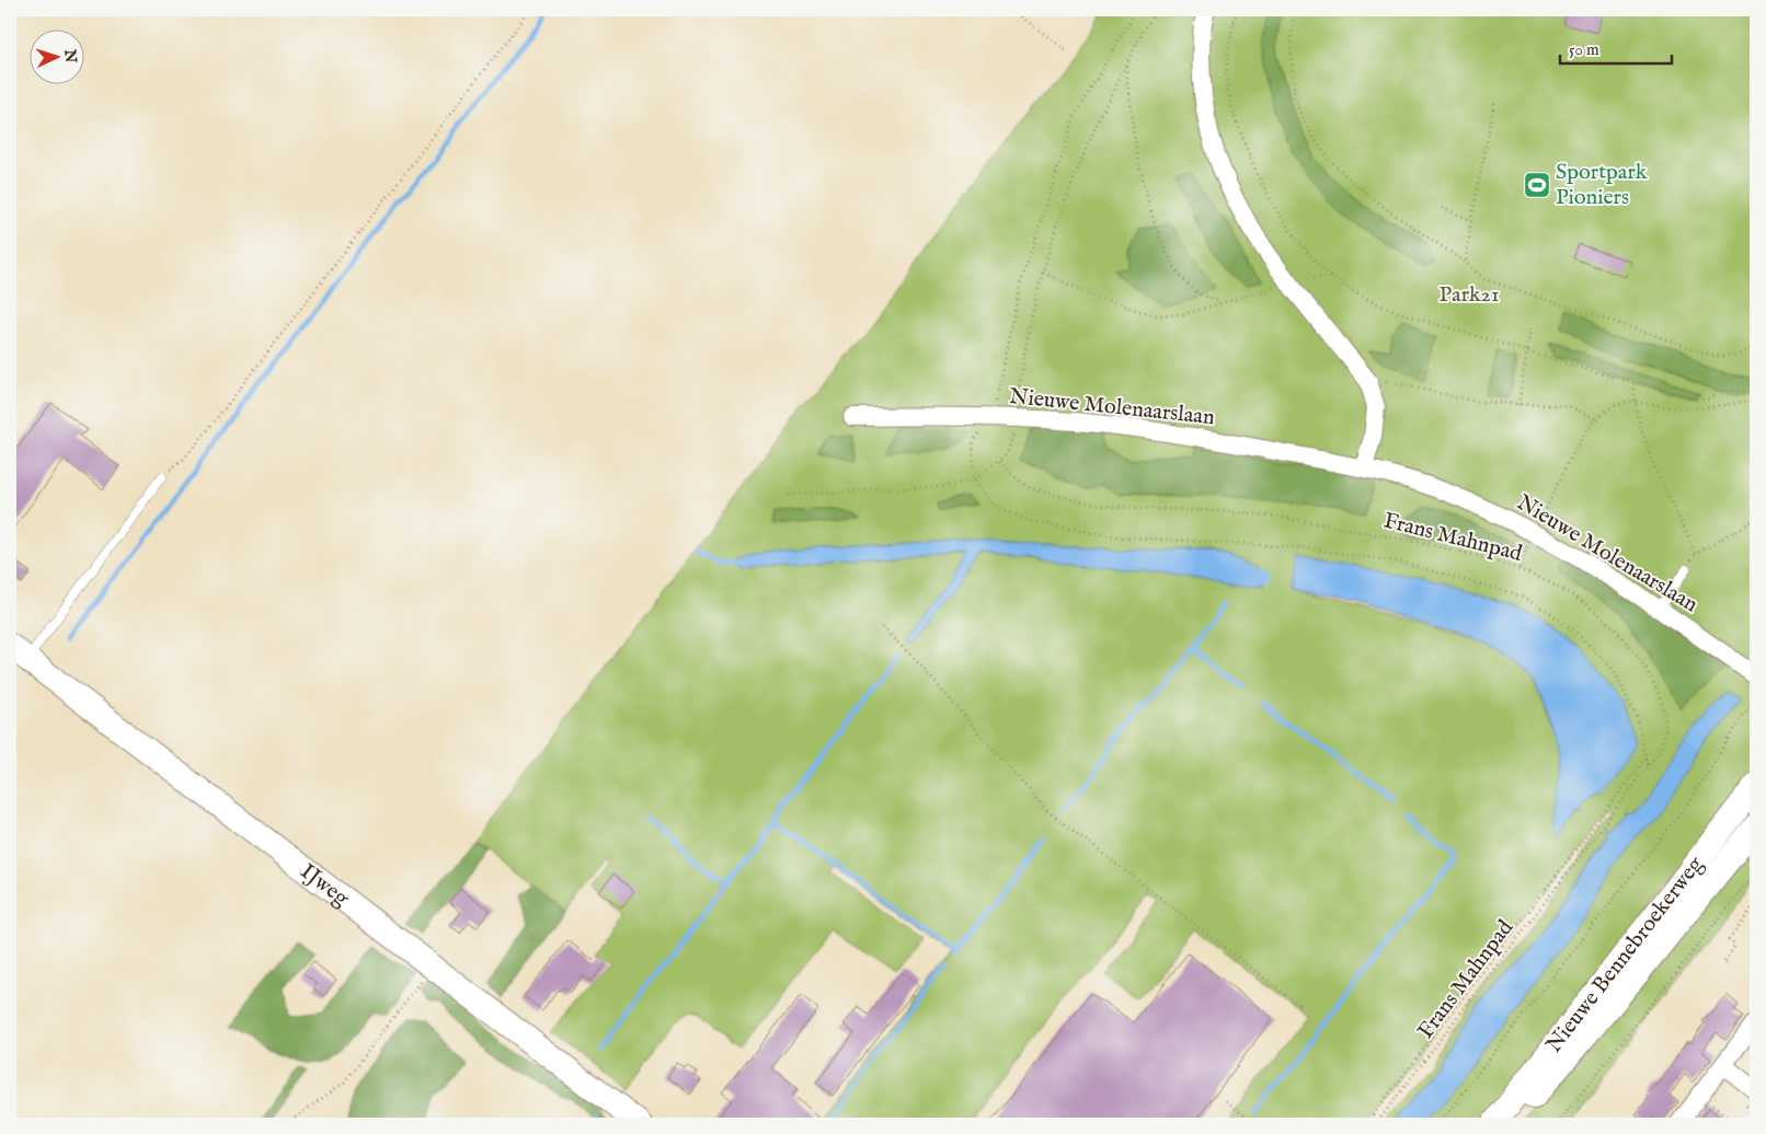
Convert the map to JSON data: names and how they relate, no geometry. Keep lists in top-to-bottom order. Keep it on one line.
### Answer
{"streets":{"main road":["IJweg","Nieuwe Bennebroekerweg"],"street":["Nieuwe Molenaarslaan"],"path":["Frans Mahnpad"]},"parks":["Park21"],"places":{"sports":["Sportpark Pioniers"]},"scale_bar":"50 m","north":"right"}
